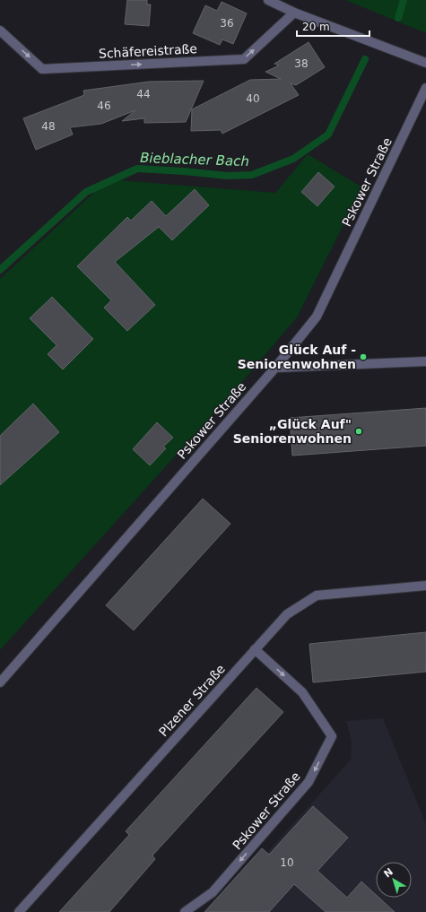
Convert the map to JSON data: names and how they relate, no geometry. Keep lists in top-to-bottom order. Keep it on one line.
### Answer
{"streets":{"street":["Schäfereistraße","Pskower Straße","Plzener Straße"]},"crossings":[["Pskower Straße","Plzener Straße"]],"one_way":["Schäfereistraße"],"water":["Bieblacher Bach"],"places":["Glück Auf - Seniorenwohnen","„Glück Auf\" Seniorenwohnen"],"house_numbers":["36","38","44","40","46","48","10"],"scale_bar":"20 m","north":"top left"}
